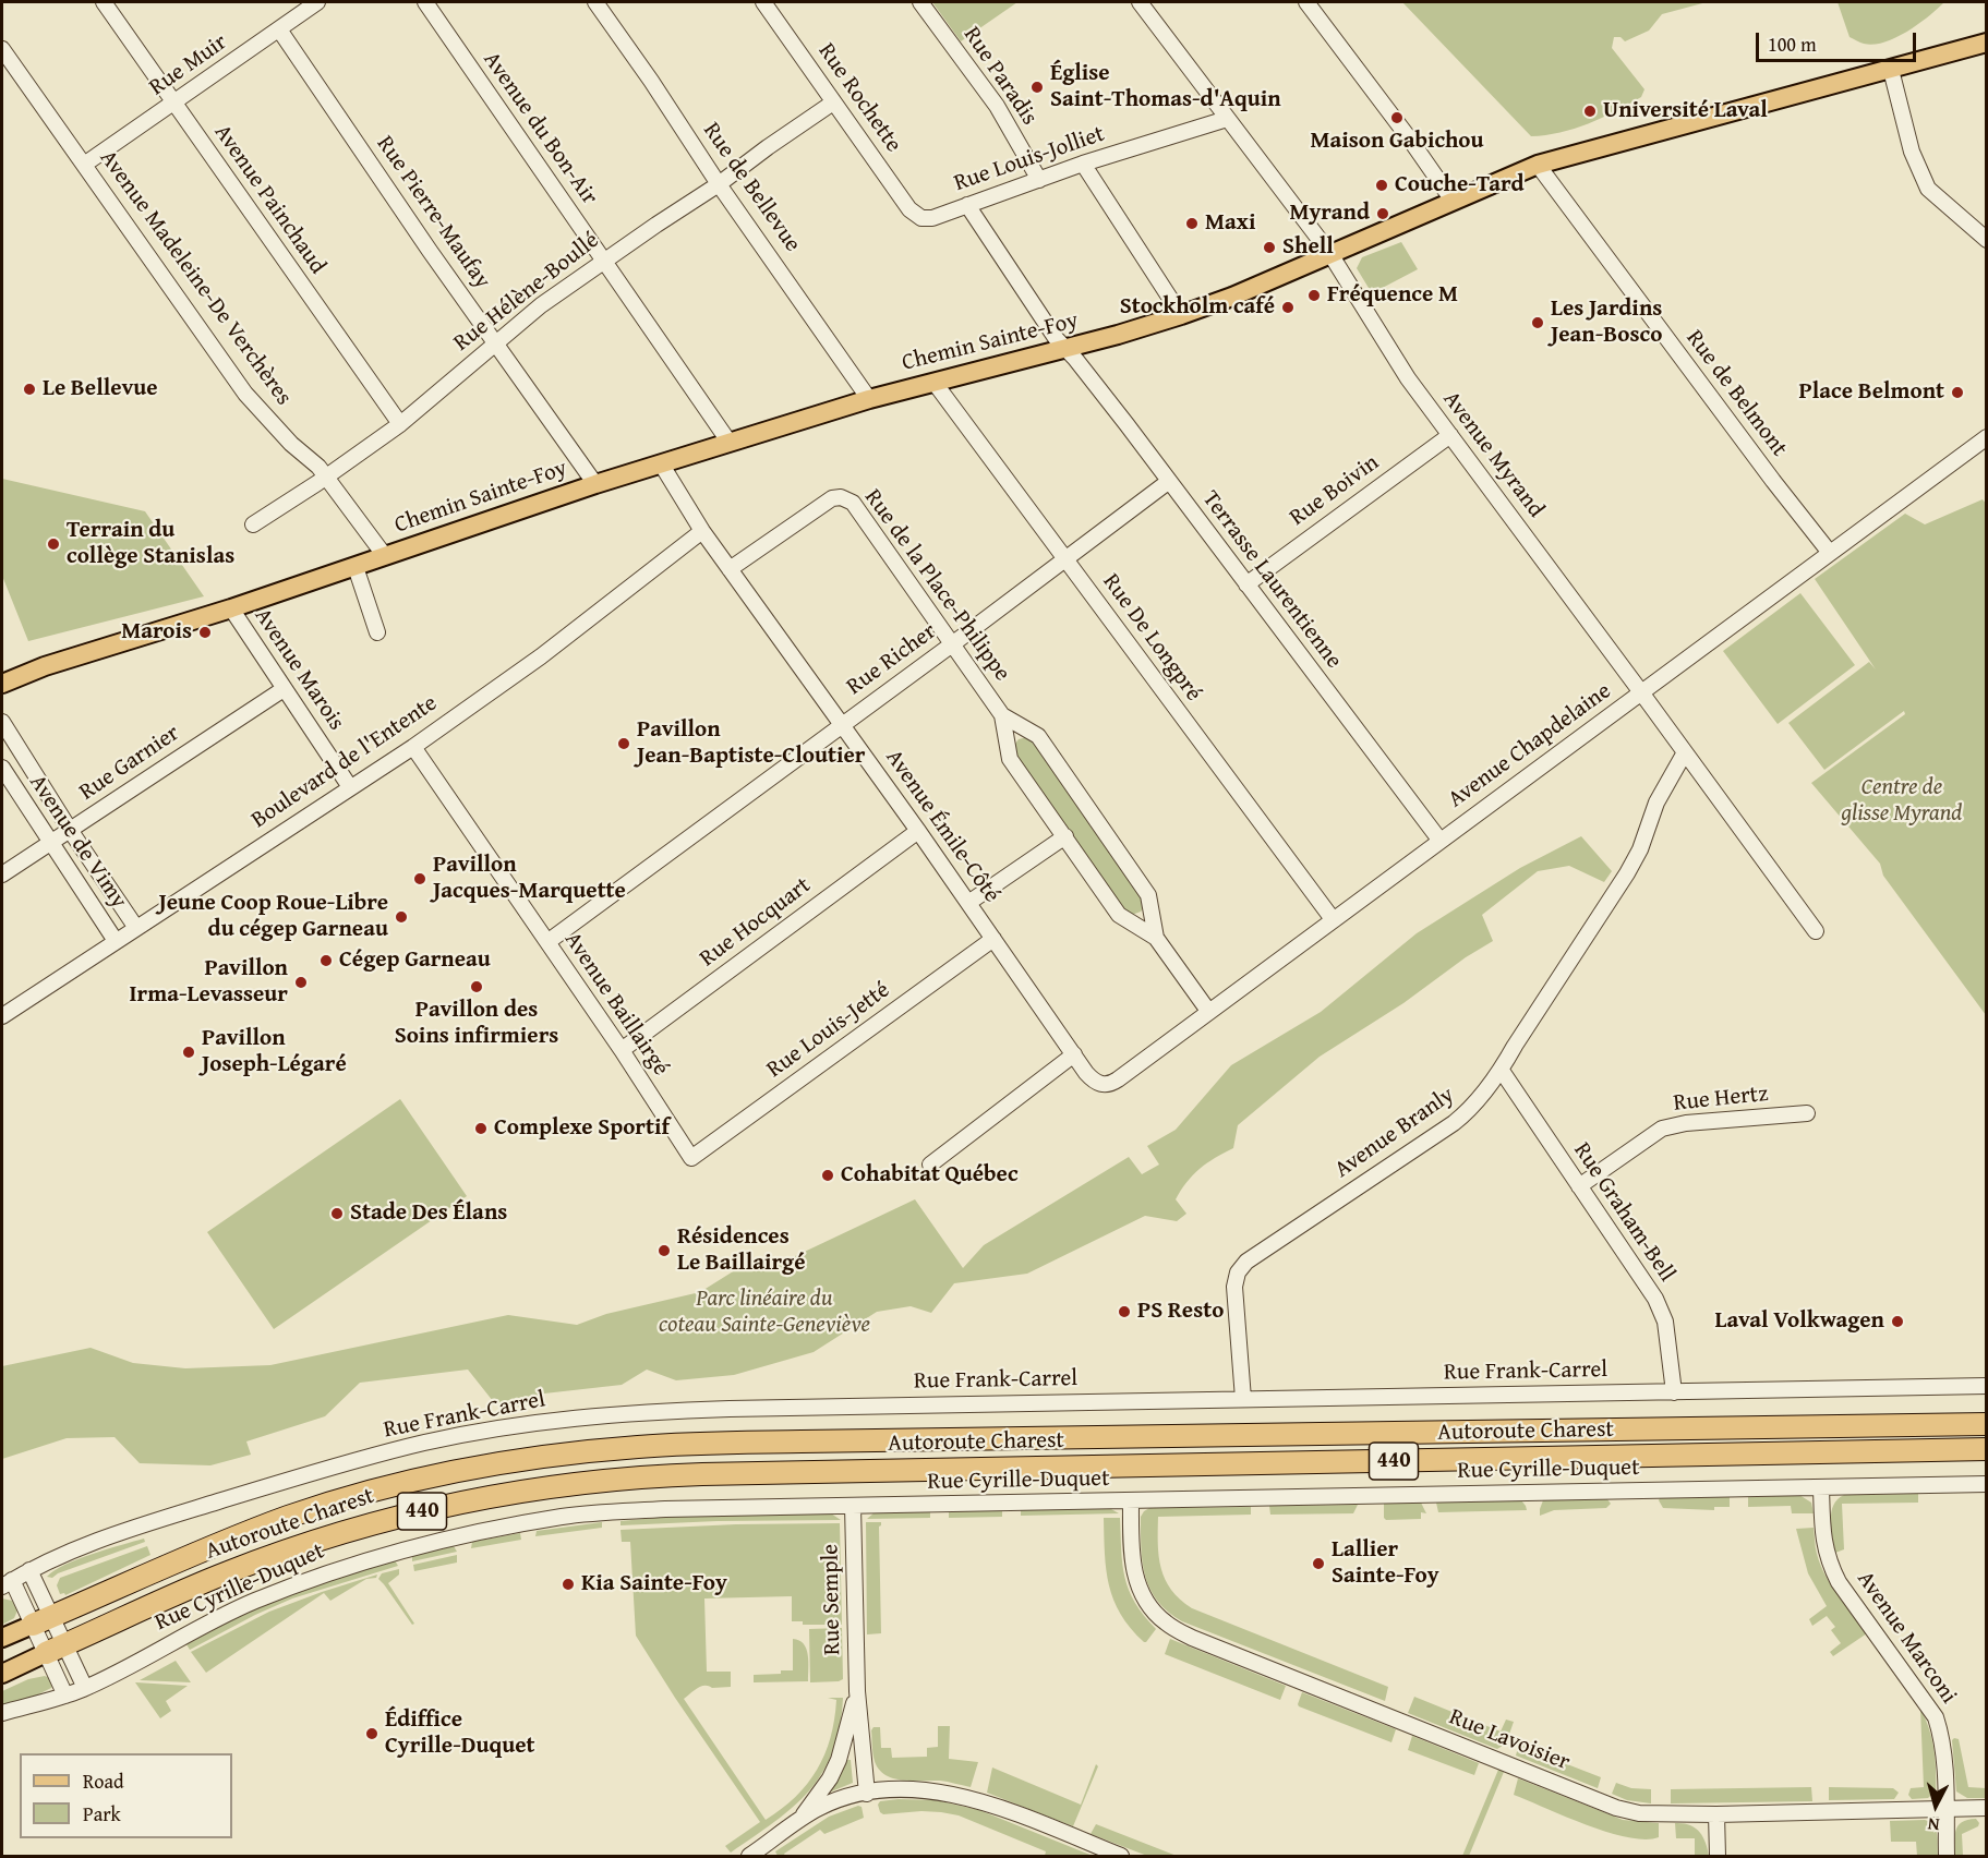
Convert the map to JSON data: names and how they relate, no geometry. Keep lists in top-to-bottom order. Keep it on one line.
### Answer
{"streets":{"highway":["Autoroute Charest","440"],"main road":["Chemin Sainte-Foy"],"street":["Rue Muir","Rue Paradis","Rue Rochette","Avenue du Bon-Air","Rue Louis-Jolliet","Rue de Bellevue","Avenue Painchaud","Rue Pierre-Maufay","Avenue Madeleine-De Verchères","Rue Hélène-Boullé","Rue de Belmont","Avenue Myrand","Rue Boivin","Terrasse Laurentienne","Rue de la Place-Philippe","Rue De Longpré","Rue Richer","Avenue Marois","Avenue Chapdelaine","Boulevard de l'Entente","Rue Garnier","Avenue Émile-Côté","Avenue de Vimy","Rue Hocquart","Avenue Baillairgé","Rue Louis-Jetté","Rue Hertz","Avenue Branly","Rue Graham-Bell","Rue Frank-Carrel","Rue Cyrille-Duquet","Rue Semple","Avenue Marconi","Rue Lavoisier"]},"crossings":[["Rue Muir","Avenue Painchaud"],["Rue Muir","Rue Pierre-Maufay"],["Rue Muir","Avenue Madeleine-De Verchères"],["Rue Paradis","Rue Louis-Jolliet"],["Rue Rochette","Rue Louis-Jolliet"],["Rue Rochette","Rue Hélène-Boullé"],["Avenue du Bon-Air","Rue Hélène-Boullé"],["Avenue du Bon-Air","Chemin Sainte-Foy"],["Rue Louis-Jolliet","Avenue Myrand"],["Rue de Bellevue","Rue Hélène-Boullé"],["Rue de Bellevue","Chemin Sainte-Foy"],["Avenue Painchaud","Rue Hélène-Boullé"],["Rue Pierre-Maufay","Rue Hélène-Boullé"],["Rue Pierre-Maufay","Chemin Sainte-Foy"],["Avenue Madeleine-De Verchères","Rue Hélène-Boullé"],["Avenue Madeleine-De Verchères","Chemin Sainte-Foy"],["Chemin Sainte-Foy","Rue de Belmont"],["Chemin Sainte-Foy","Avenue Myrand"],["Chemin Sainte-Foy","Terrasse Laurentienne"],["Chemin Sainte-Foy","Rue De Longpré"],["Chemin Sainte-Foy","Avenue Marois"],["Chemin Sainte-Foy","Avenue Émile-Côté"],["Rue de Belmont","Avenue Chapdelaine"],["Avenue Myrand","Rue Boivin"],["Avenue Myrand","Avenue Chapdelaine"],["Avenue Myrand","Avenue Branly"],["Rue Boivin","Terrasse Laurentienne"],["Terrasse Laurentienne","Rue Richer"],["Terrasse Laurentienne","Avenue Chapdelaine"],["Rue de la Place-Philippe","Rue Richer"],["Rue de la Place-Philippe","Avenue Chapdelaine"],["Rue de la Place-Philippe","Avenue Émile-Côté"],["Rue De Longpré","Rue Richer"],["Rue De Longpré","Avenue Chapdelaine"],["Rue Richer","Avenue Émile-Côté"],["Rue Richer","Avenue Baillairgé"],["Avenue Marois","Boulevard de l'Entente"],["Avenue Marois","Rue Garnier"],["Avenue Chapdelaine","Avenue Émile-Côté"],["Boulevard de l'Entente","Avenue Émile-Côté"],["Boulevard de l'Entente","Avenue de Vimy"],["Boulevard de l'Entente","Avenue Baillairgé"],["Rue Garnier","Avenue de Vimy"],["Avenue Émile-Côté","Rue Hocquart"],["Avenue Émile-Côté","Rue Louis-Jetté"],["Rue Hocquart","Avenue Baillairgé"],["Avenue Baillairgé","Rue Louis-Jetté"],["Rue Hertz","Rue Graham-Bell"],["Avenue Branly","Rue Graham-Bell"],["Avenue Branly","Rue Frank-Carrel"],["Rue Graham-Bell","Rue Frank-Carrel"],["Rue Frank-Carrel","Autoroute Charest"],["Rue Cyrille-Duquet","Rue Semple"],["Rue Cyrille-Duquet","Avenue Marconi"],["Rue Cyrille-Duquet","Rue Lavoisier"],["Avenue Marconi","Rue Lavoisier"]],"parks":["Centre de glisse Myrand","Parc linéaire du coteau Sainte-Geneviève"],"places":["Église Saint-Thomas-d'Aquin","Université Laval","Maison Gabichou","Couche-Tard","Myrand","Maxi","Shell","Fréquence M","Stockholm café","Les Jardins Jean-Bosco","Le Bellevue","Place Belmont","Terrain du collège Stanislas","Marois","Pavillon Jean-Baptiste-Cloutier","Pavillon Jacques-Marquette","Jeune Coop Roue-Libre du cégep Garneau","Cégep Garneau","Pavillon Irma-Levasseur","Pavillon des Soins infirmiers","Pavillon Joseph-Légaré","Complexe Sportif","Cohabitat Québec","Stade Des Élans","Résidences Le Baillairgé","PS Resto","Laval Volkwagen","Lallier Sainte-Foy","Kia Sainte-Foy","Édiffice Cyrille-Duquet"],"legend":["Road","Park"],"scale_bar":"100 m","north":"bottom"}
